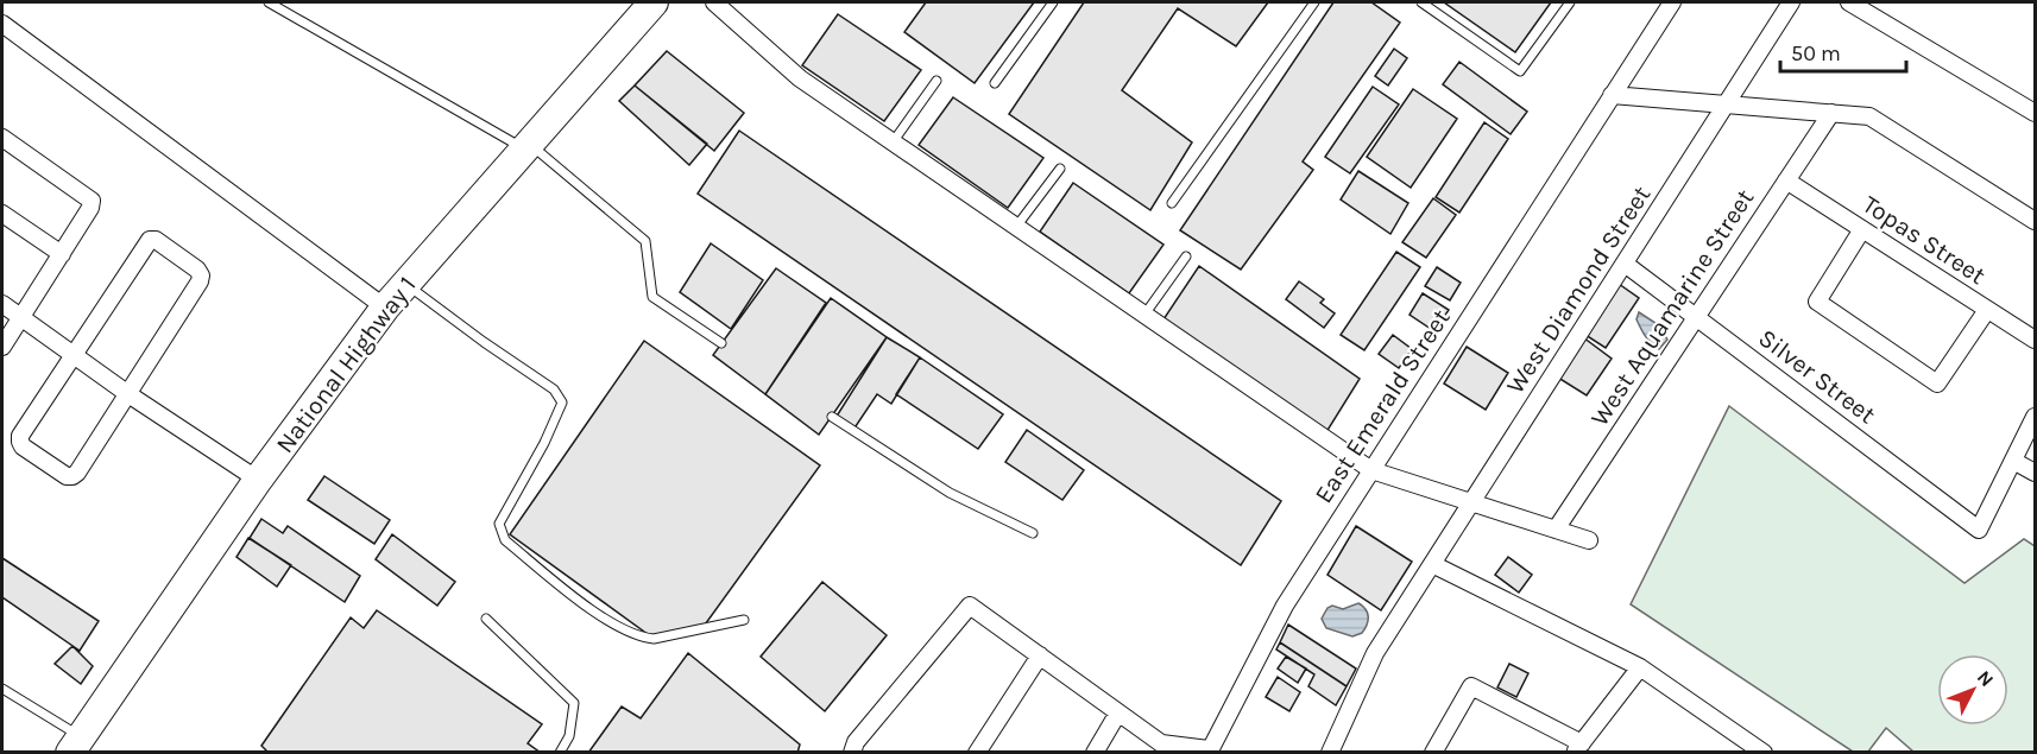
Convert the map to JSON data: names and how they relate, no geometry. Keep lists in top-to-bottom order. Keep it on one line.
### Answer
{"streets":{"highway":["National Highway 1"],"street":["Topas Street","West Diamond Street","West Aquamarine Street","Silver Street","East Emerald Street"]},"crossings":[["Topas Street","West Aquamarine Street"],["West Diamond Street","Silver Street"],["West Aquamarine Street","Silver Street"]],"scale_bar":"50 m","north":"top right"}
